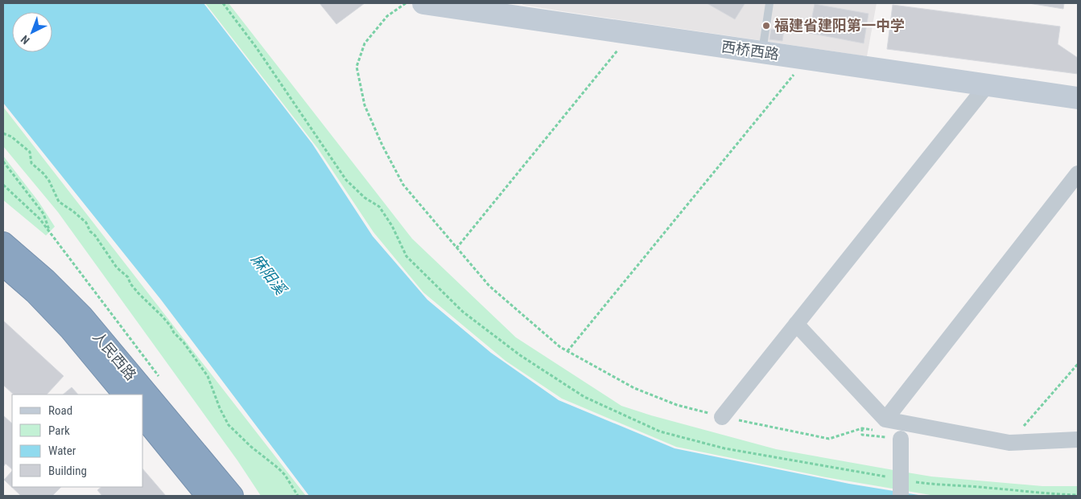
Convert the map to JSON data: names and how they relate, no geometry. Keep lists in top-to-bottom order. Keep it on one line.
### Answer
{"streets":{"highway":["人民西路"],"main road":["西桥西路"]},"water":["麻阳溪"],"places":["福建省建阳第一中学"],"legend":["Road","Park","Water","Building"],"north":"bottom left"}
